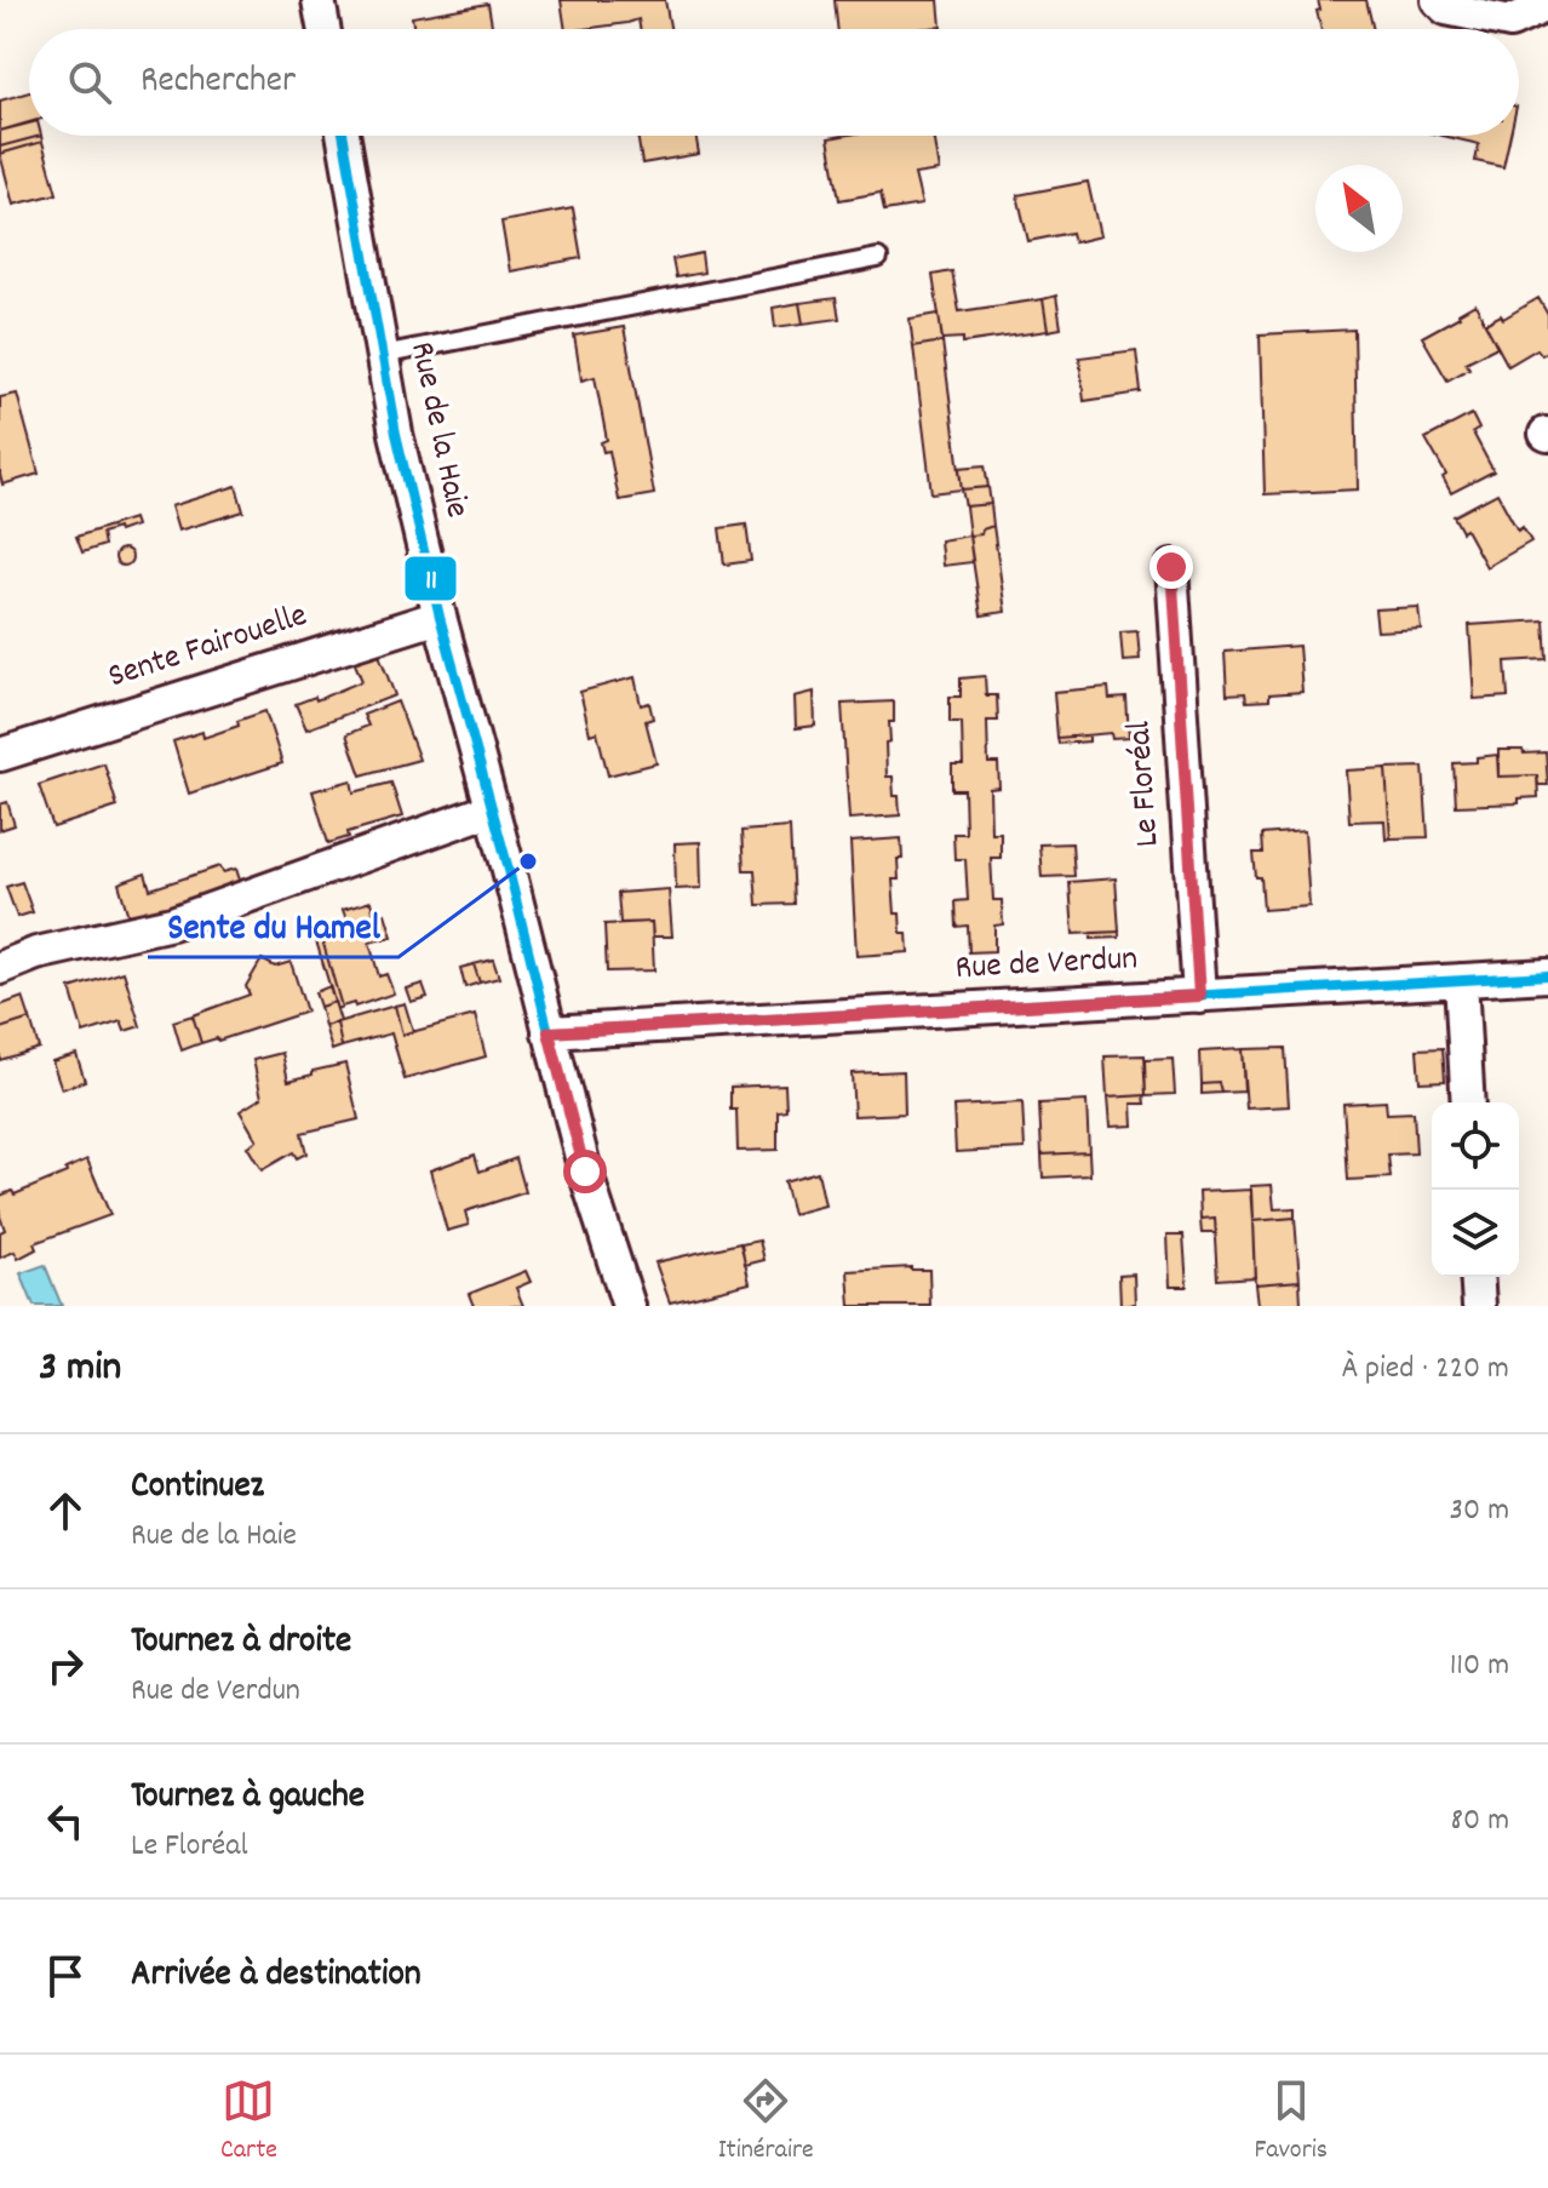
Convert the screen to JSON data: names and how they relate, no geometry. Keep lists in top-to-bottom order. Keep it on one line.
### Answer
{"streets":{"street":["Rue de la Haie","Sente Fairouelle","Le Floréal","Rue de Verdun"]},"crossings":[["Rue de la Haie","Sente Fairouelle"],["Rue de la Haie","Rue de Verdun"],["Le Floréal","Rue de Verdun"]],"places":["Sente du Hamel"],"lines":["transit line 11"],"north":"top left","page":{"search":"Rechercher","heading":["3 min","À pied · 220 m"],"list":[["Continuez","Rue de la Haie","30 m"],["Tournez à droite","Rue de Verdun","110 m"],["Tournez à gauche","Le Floréal","80 m"],"Arrivée à destination"],"nav":["Carte","Itinéraire","Favoris"]}}
